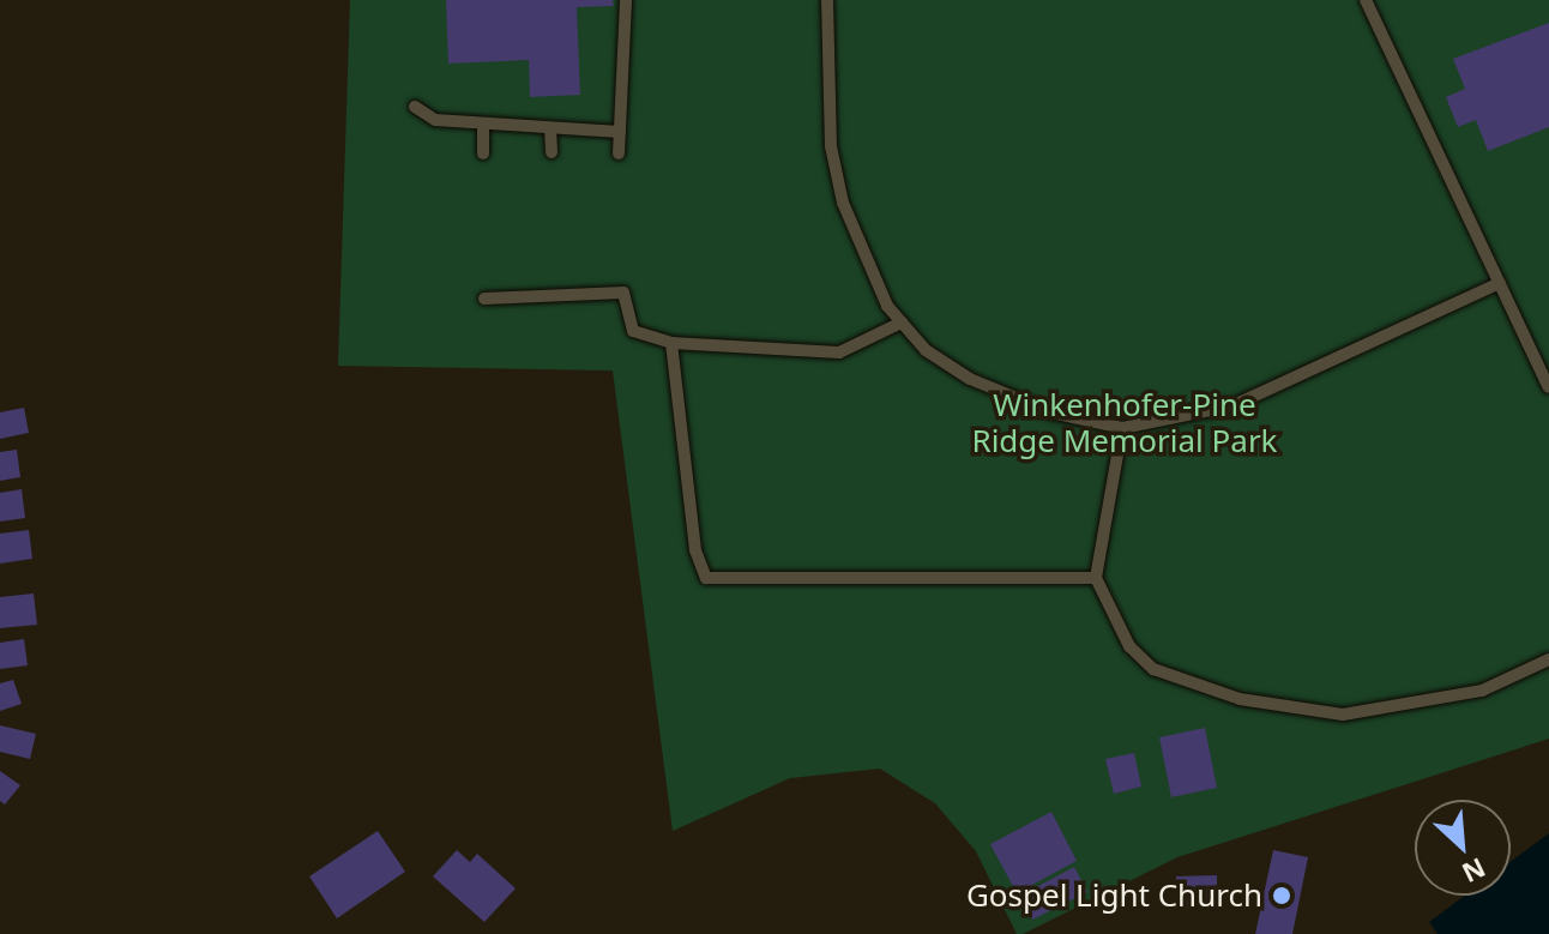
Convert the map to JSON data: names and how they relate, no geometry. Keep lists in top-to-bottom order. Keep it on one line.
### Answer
{"parks":["Winkenhofer-Pine Ridge Memorial Park"],"places":["Gospel Light Church"],"north":"bottom right"}
